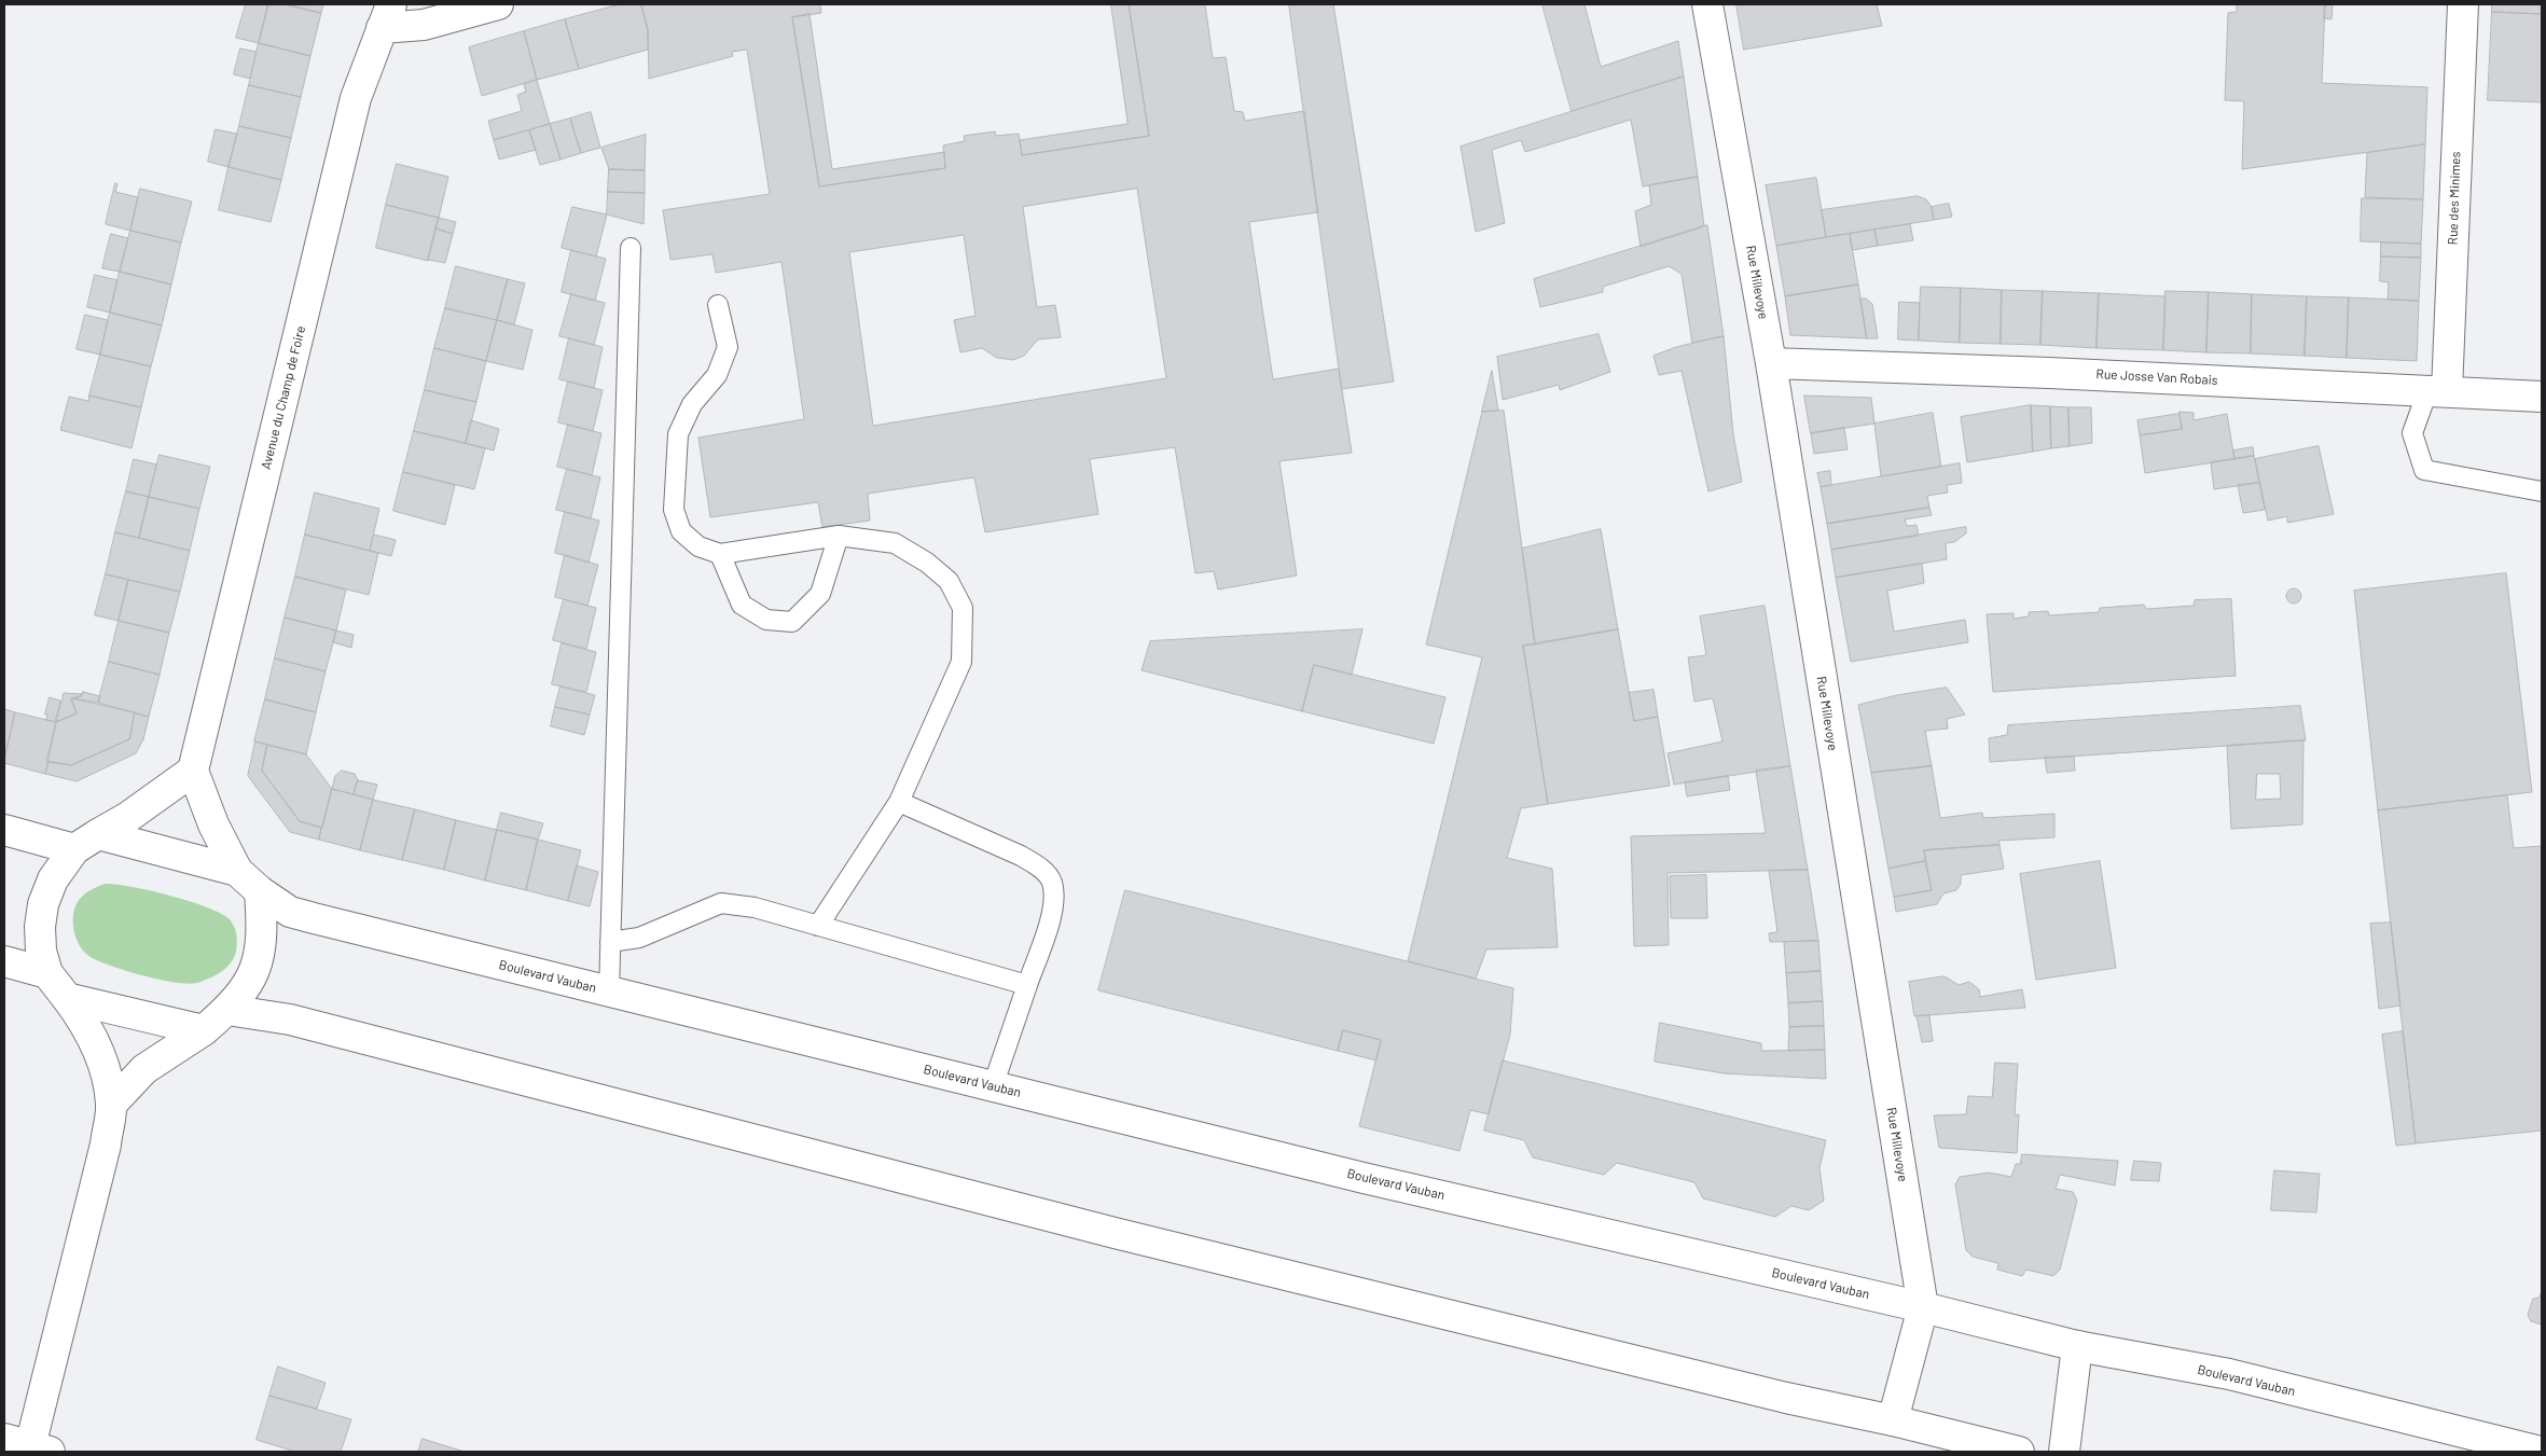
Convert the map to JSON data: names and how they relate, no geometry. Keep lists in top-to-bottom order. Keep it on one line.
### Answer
{"streets":{"main road":["Rue des Minimes","Rue Millevoye","Rue Josse Van Robais","Avenue du Champ de Foire","Boulevard Vauban"]},"crossings":[["Rue des Minimes","Rue Josse Van Robais"],["Rue Millevoye","Rue Josse Van Robais"],["Rue Millevoye","Boulevard Vauban"]]}
